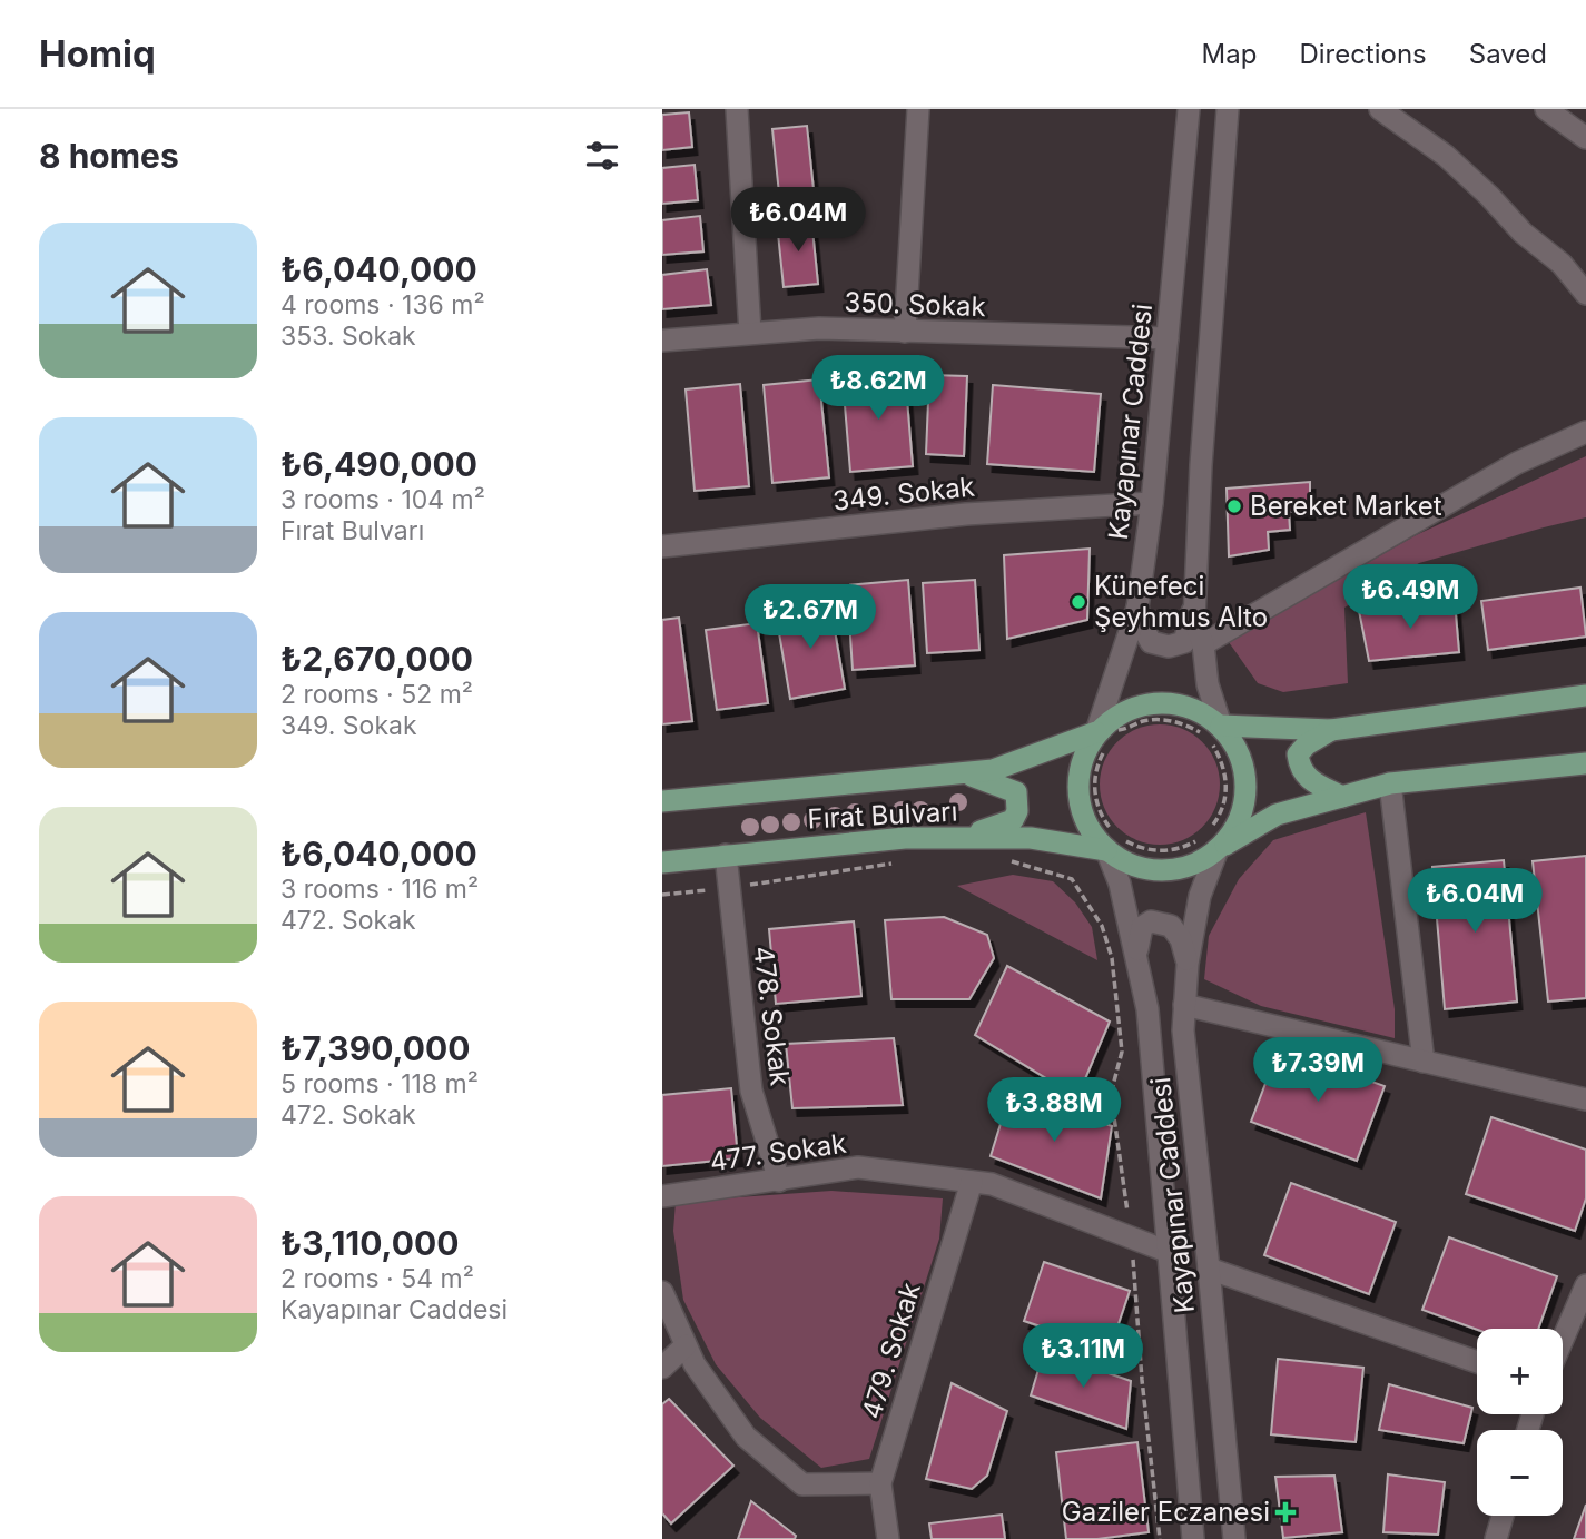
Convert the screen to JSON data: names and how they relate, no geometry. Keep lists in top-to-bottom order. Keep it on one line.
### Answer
{"streets":{"main road":["Fırat Bulvarı"],"street":["350. Sokak","Kayapınar Caddesi","349. Sokak","478. Sokak","477. Sokak","479. Sokak"]},"crossings":[["350. Sokak","Kayapınar Caddesi"],["Kayapınar Caddesi","349. Sokak"],["Kayapınar Caddesi","Fırat Bulvarı"],["Kayapınar Caddesi","477. Sokak"],["Fırat Bulvarı","478. Sokak"],["478. Sokak","477. Sokak"],["477. Sokak","479. Sokak"]],"places":{"other":["Bereket Market","Künefeci Şeyhmus Alto"],"health":["Gaziler Eczanesi"]},"page":{"header":"Homiq","nav":["Map","Directions","Saved"],"heading":"8 homes","price":["₺6.04M","₺8.62M","₺6.49M","₺2.67M","₺6.04M","₺7.39M","₺3.88M","₺3.11M"],"list":[{"name":"₺6,040,000","note":"4 rooms · 136 m² · 353. Sokak"},{"name":"₺6,490,000","note":"3 rooms · 104 m² · Fırat Bulvarı"},{"name":"₺2,670,000","note":"2 rooms · 52 m² · 349. Sokak"},{"name":"₺6,040,000","note":"3 rooms · 116 m² · 472. Sokak"},{"name":"₺7,390,000","note":"5 rooms · 118 m² · 472. Sokak"},{"name":"₺3,110,000","note":"2 rooms · 54 m² · Kayapınar Caddesi"}],"map_buttons":["+","−"]}}
